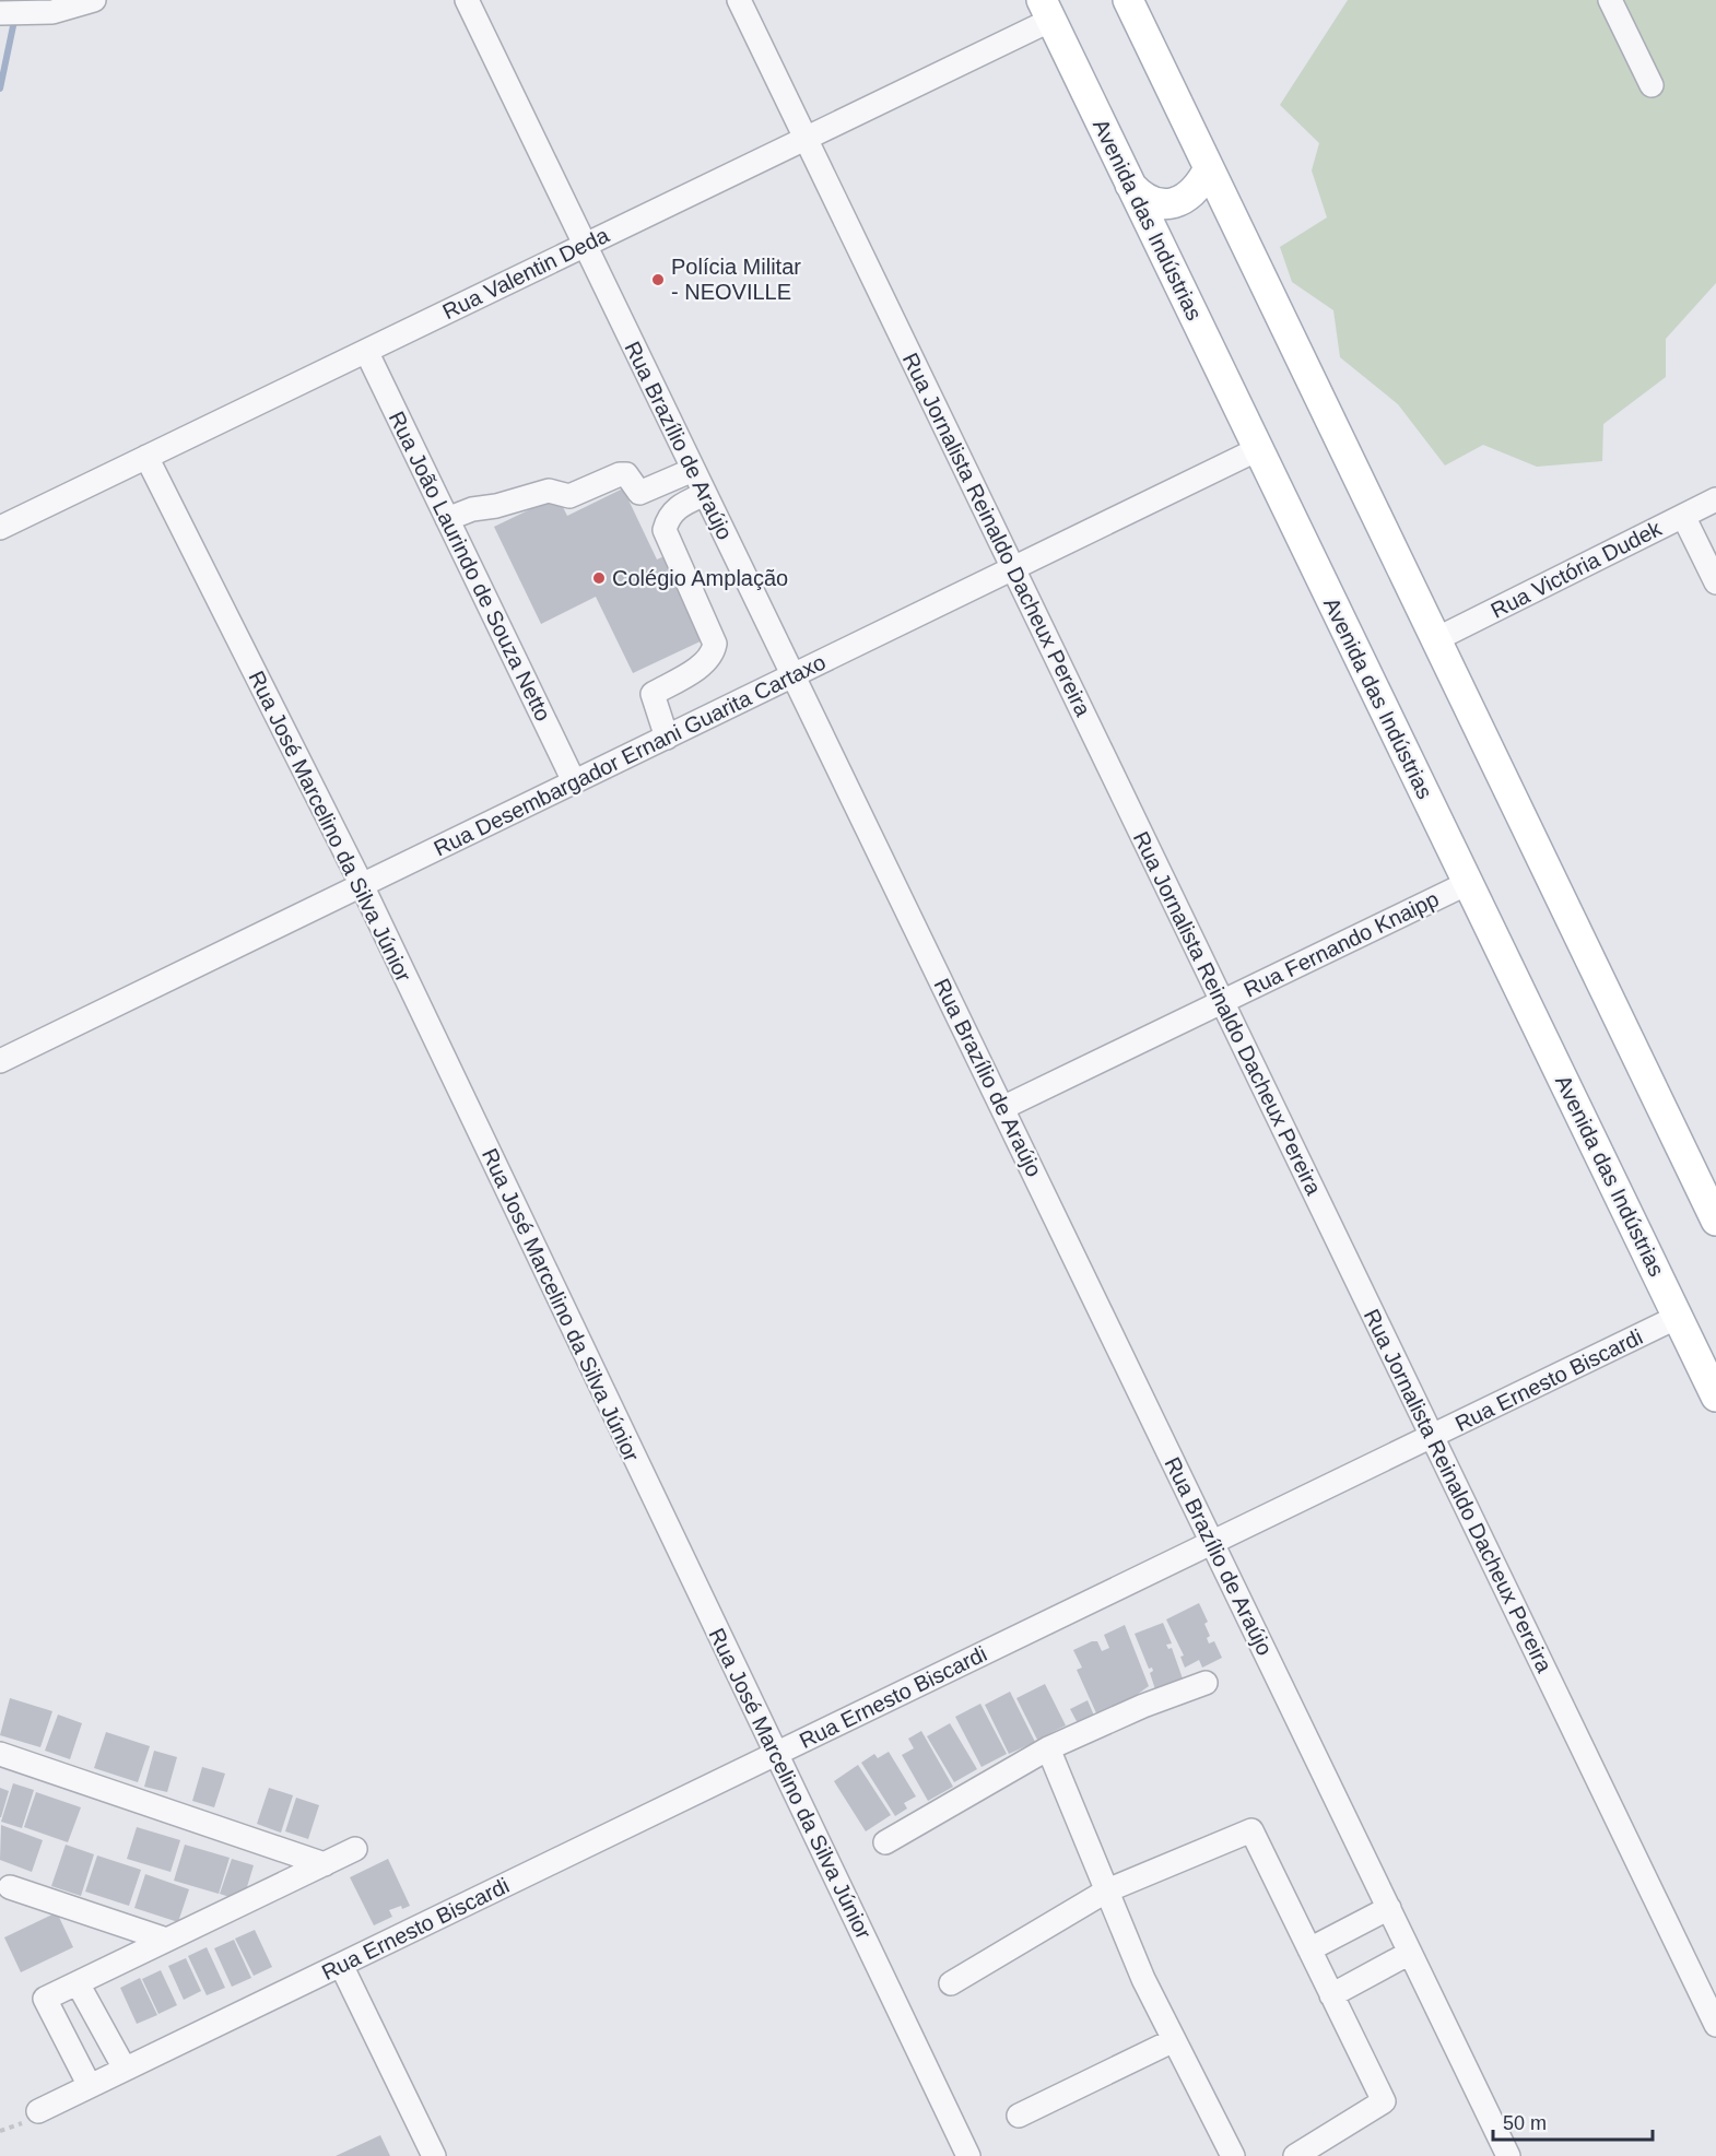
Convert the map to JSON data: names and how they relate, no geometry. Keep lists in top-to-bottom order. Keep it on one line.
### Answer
{"streets":{"main road":["Avenida das Indústrias"],"street":["Rua Valentin Deda","Rua Brazílio de Araújo","Rua Jornalista Reinaldo Dacheux Pereira","Rua João Laurindo de Souza Netto","Rua Victória Dudek","Rua Desembargador Ernani Guarita Cartaxo","Rua José Marcelino da Silva Júnior","Rua Fernando Knaipp","Rua Ernesto Biscardi"]},"crossings":[["Avenida das Indústrias","Rua Valentin Deda"],["Avenida das Indústrias","Rua Desembargador Ernani Guarita Cartaxo"],["Avenida das Indústrias","Rua Fernando Knaipp"],["Avenida das Indústrias","Rua Ernesto Biscardi"],["Rua Valentin Deda","Rua Brazílio de Araújo"],["Rua Valentin Deda","Rua Jornalista Reinaldo Dacheux Pereira"],["Rua Valentin Deda","Rua João Laurindo de Souza Netto"],["Rua Valentin Deda","Rua José Marcelino da Silva Júnior"],["Rua Brazílio de Araújo","Rua Desembargador Ernani Guarita Cartaxo"],["Rua Brazílio de Araújo","Rua Fernando Knaipp"],["Rua Brazílio de Araújo","Rua Ernesto Biscardi"],["Rua Jornalista Reinaldo Dacheux Pereira","Rua Desembargador Ernani Guarita Cartaxo"],["Rua Jornalista Reinaldo Dacheux Pereira","Rua Fernando Knaipp"],["Rua Jornalista Reinaldo Dacheux Pereira","Rua Ernesto Biscardi"],["Rua João Laurindo de Souza Netto","Rua Desembargador Ernani Guarita Cartaxo"],["Rua Desembargador Ernani Guarita Cartaxo","Rua José Marcelino da Silva Júnior"],["Rua José Marcelino da Silva Júnior","Rua Ernesto Biscardi"]],"places":["Polícia Militar - NEOVILLE","Colégio Amplação"],"scale_bar":"50 m"}
